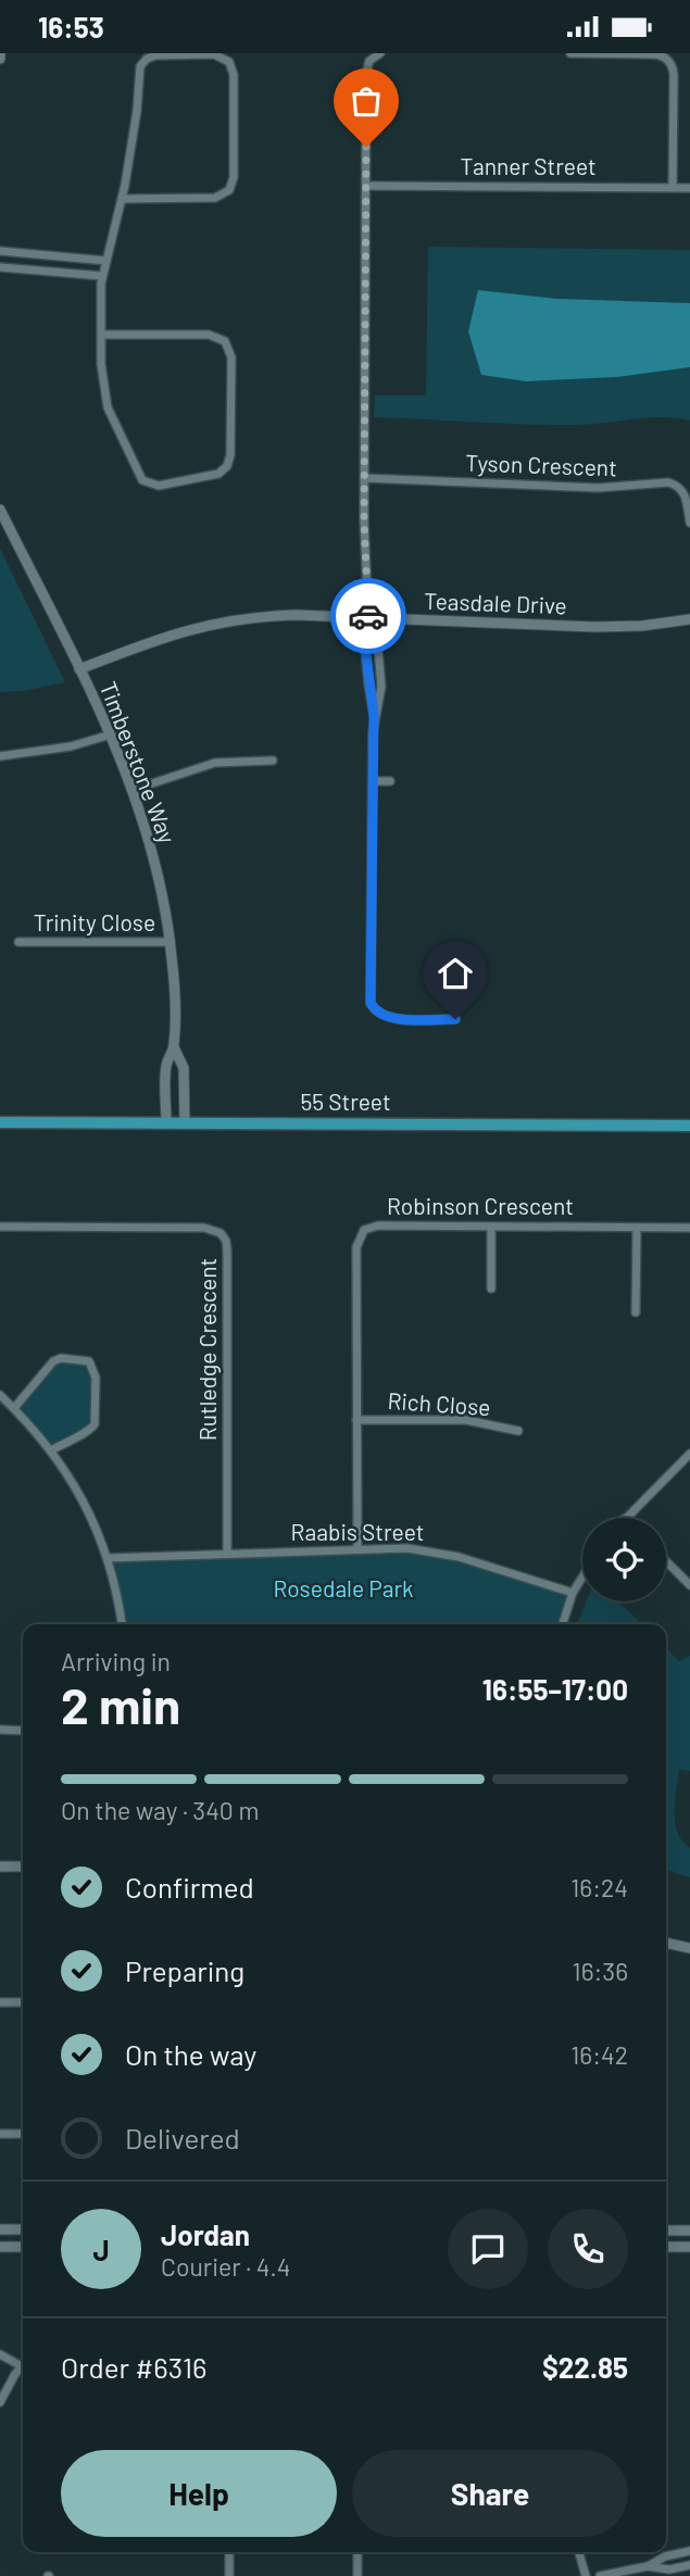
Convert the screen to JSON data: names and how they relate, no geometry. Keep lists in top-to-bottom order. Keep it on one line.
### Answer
{"streets":{"main road":["55 Street"],"street":["Tanner Street","Tyson Crescent","Teasdale Drive","Timberstone Way","Trinity Close","Robinson Crescent","Rutledge Crescent","Rich Close","Raabis Street"]},"crossings":[["Teasdale Drive","Timberstone Way"],["Timberstone Way","Trinity Close"],["Timberstone Way","55 Street"],["Robinson Crescent","Rich Close"],["Robinson Crescent","Raabis Street"],["Rutledge Crescent","Raabis Street"]],"parks":["Rosedale Park"],"page":{"status":"16:53","heading":["2 min","Arriving in","16:55–17:00"],"panel":["Jordan","Courier · 4.4","Order #6316","$22.85"],"bar":"On the way · 340 m","list":[["Confirmed","16:24"],["Preparing","16:36"],["On the way","16:42"],"Delivered"],"round":"J","buttons":["Help","Share"]}}
